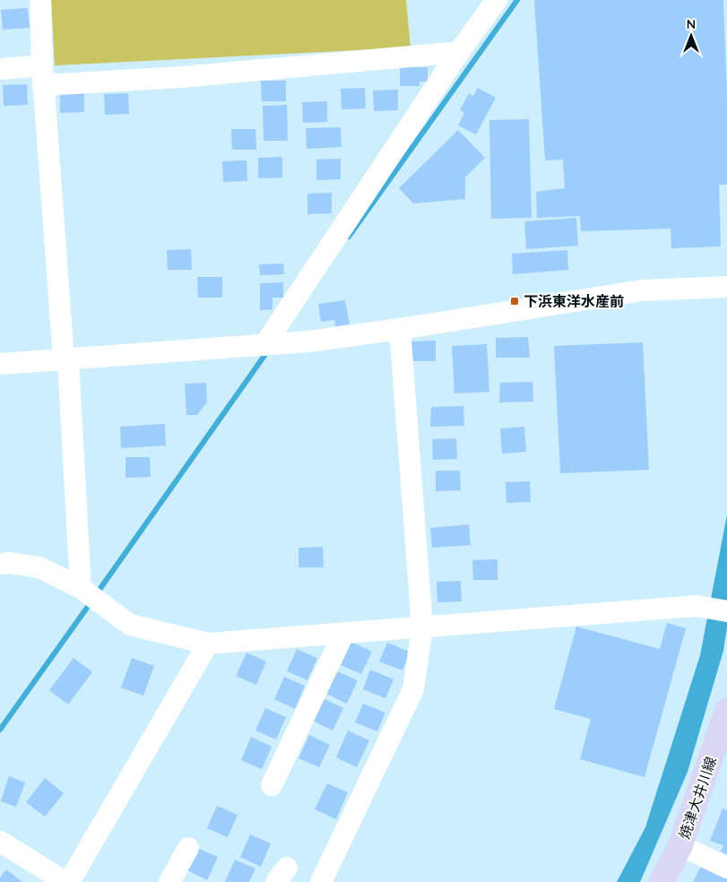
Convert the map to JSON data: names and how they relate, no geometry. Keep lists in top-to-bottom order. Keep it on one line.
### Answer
{"streets":{"main road":["焼津大井川線"]},"places":{"transit":["下浜東洋水産前"]},"north":"top"}
